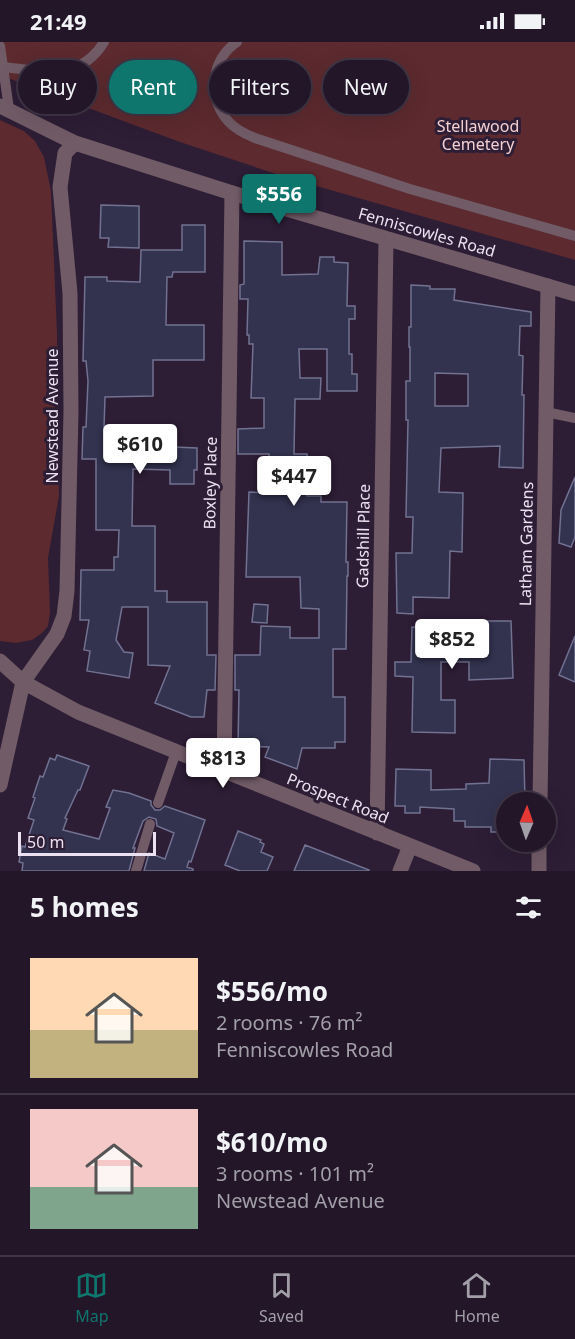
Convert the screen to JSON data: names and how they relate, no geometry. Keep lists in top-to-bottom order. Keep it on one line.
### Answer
{"streets":{"street":["Fenniscowles Road","Newstead Avenue","Boxley Place","Gadshill Place","Latham Gardens","Prospect Road"]},"crossings":[["Fenniscowles Road","Newstead Avenue"],["Fenniscowles Road","Boxley Place"],["Fenniscowles Road","Gadshill Place"],["Fenniscowles Road","Latham Gardens"],["Newstead Avenue","Prospect Road"],["Boxley Place","Prospect Road"],["Gadshill Place","Prospect Road"]],"parks":["Stellawood Cemetery"],"scale_bar":"50 m","north":"top","page":{"status":"21:49","chip":["Buy","Rent","Filters","New"],"price":["$556","$610","$447","$852","$813"],"scale":"50 m","heading":"5 homes","list":[{"name":"$556/mo","note":"2 rooms · 76 m² · Fenniscowles Road"},{"name":"$610/mo","note":"3 rooms · 101 m² · Newstead Avenue"}],"tabs":["Map","Saved","Home"]}}
